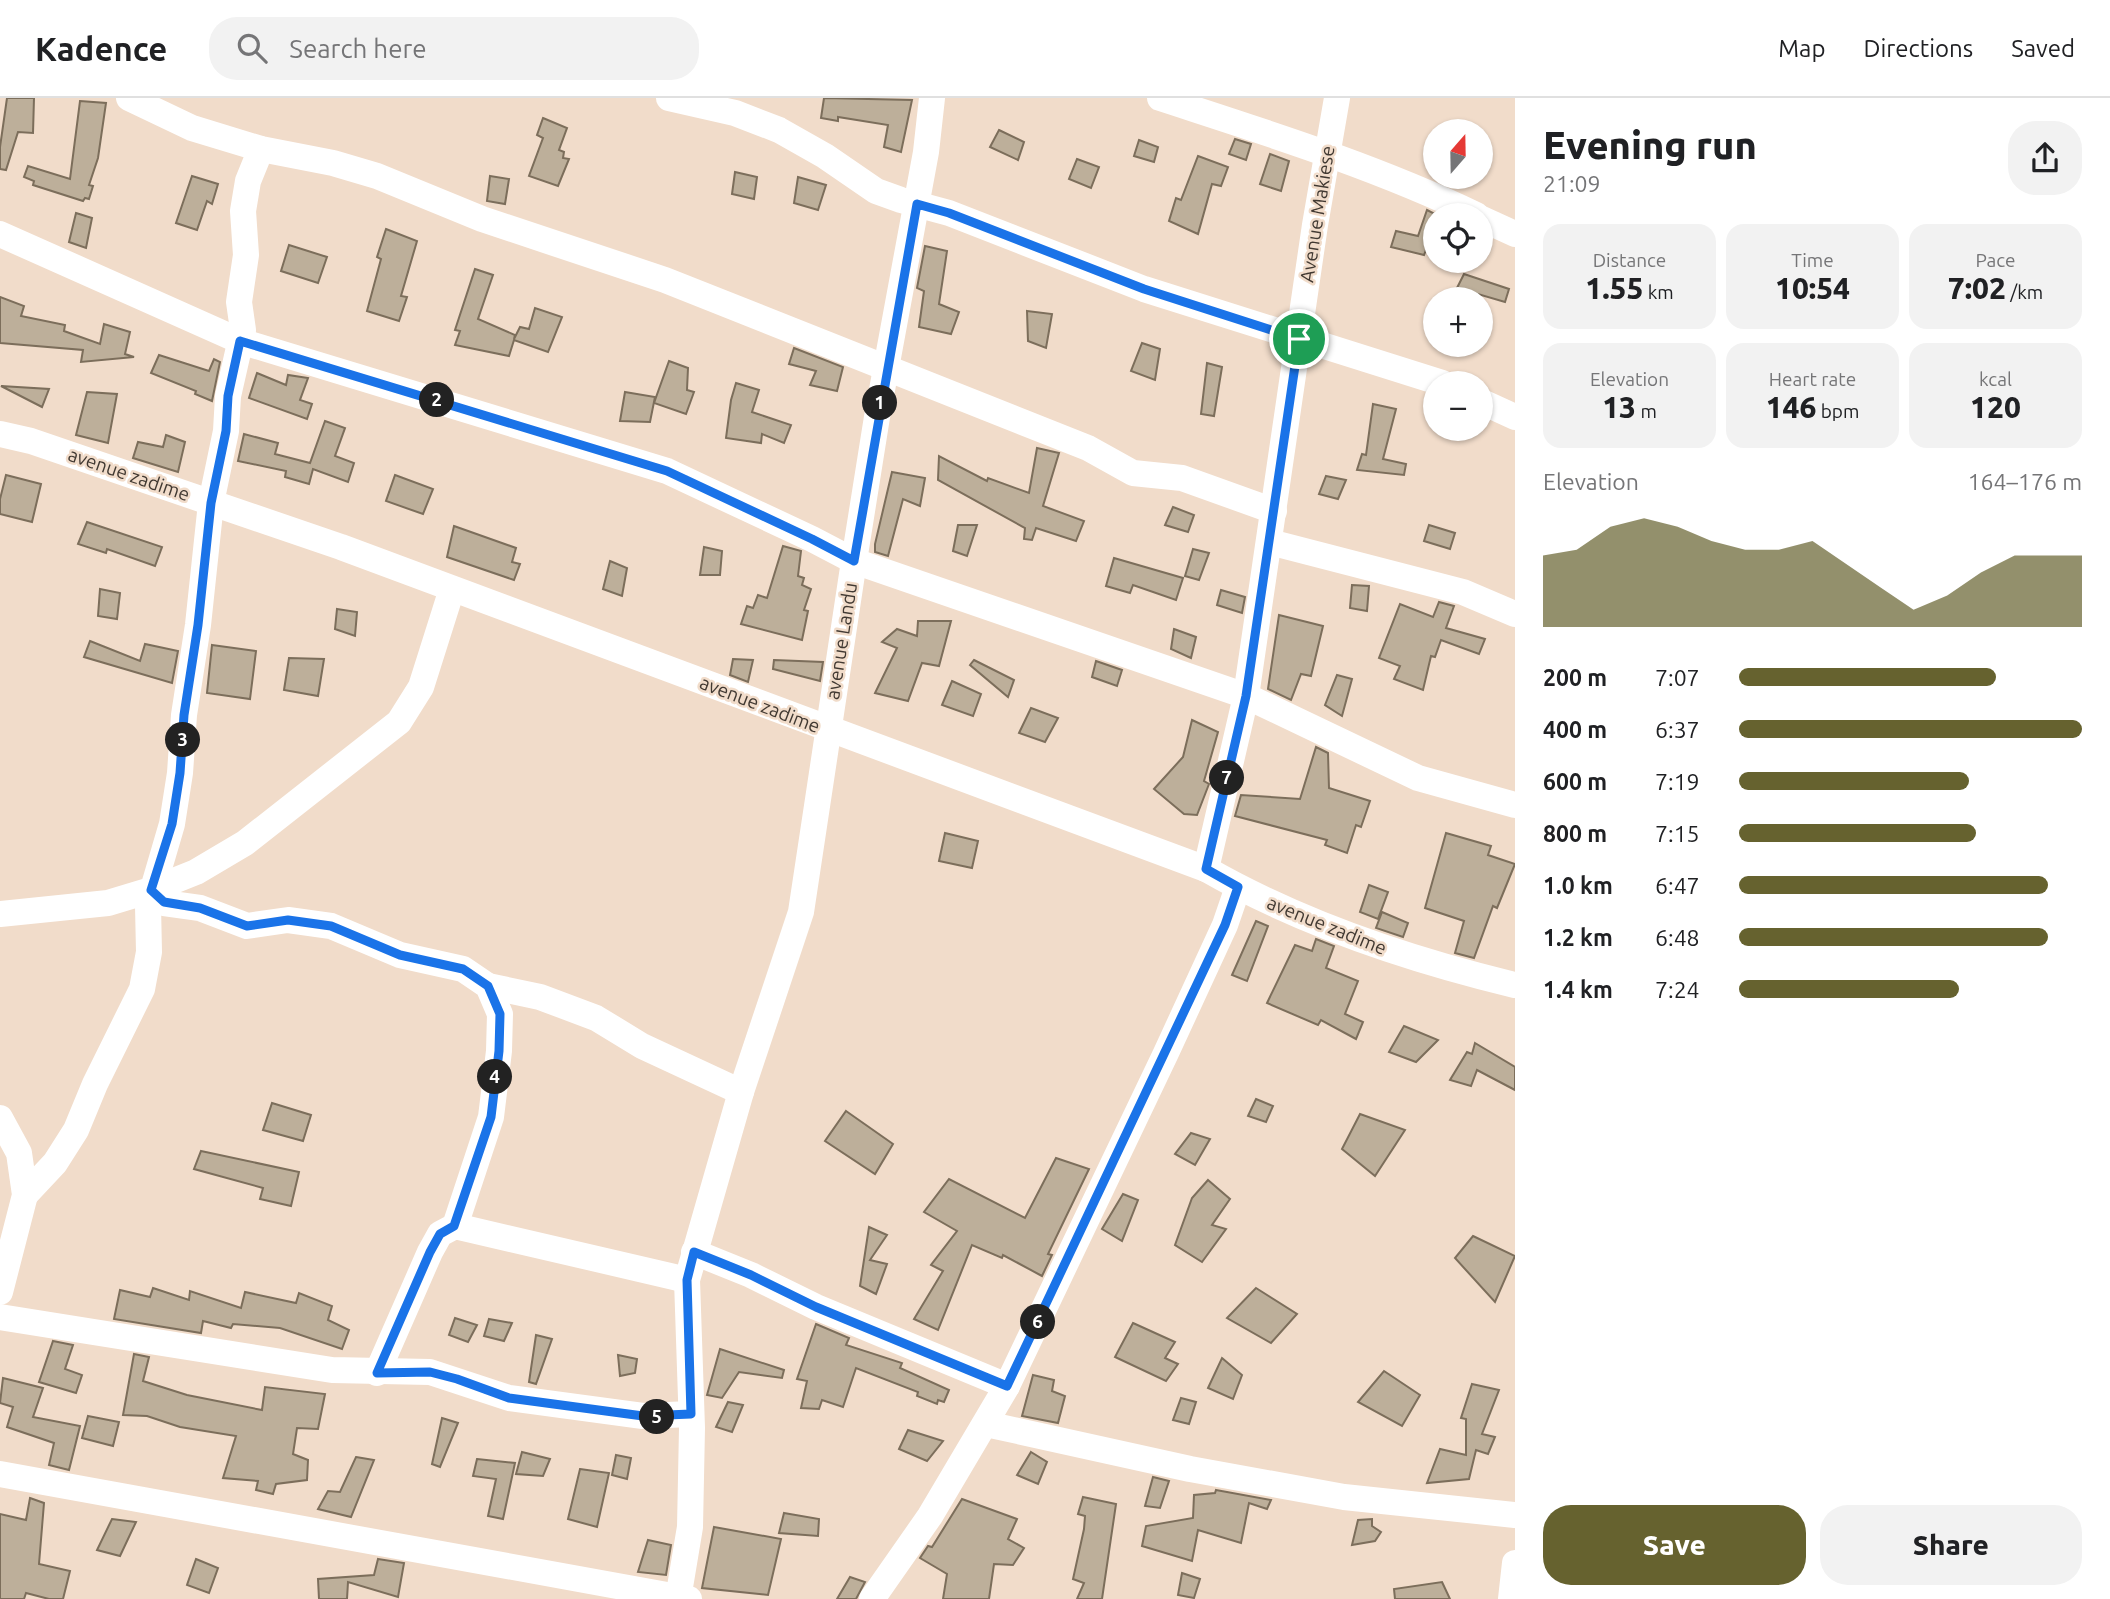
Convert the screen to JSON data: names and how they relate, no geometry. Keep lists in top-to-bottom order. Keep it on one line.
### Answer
{"streets":{"street":["Avenue Makiese","avenue zadime","avenue Landu"]},"crossings":[["Avenue Makiese","avenue zadime"],["avenue zadime","avenue Landu"]],"north":"top","page":{"header":"Kadence","search":"Search here","nav":["Map","Directions","Saved"],"heading":["Evening run","21:09"],"map_buttons":["+","−"],"stats":[["Distance","1.55 km"],["Time","10:54"],["Pace","7:02 /km"],["Elevation","13 m"],["Heart rate","146 bpm"],["kcal","120"]],"pins":["2","1","3","7","4","6","5"],"chart":["Elevation","164–176 m"],"list":[{"name":"200 m","note":"7:07"},{"name":"400 m","note":"6:37"},{"name":"600 m","note":"7:19"},{"name":"800 m","note":"7:15"},{"name":"1.0 km","note":"6:47"},{"name":"1.2 km","note":"6:48"},{"name":"1.4 km","note":"7:24"}],"buttons":["Save","Share"]}}
